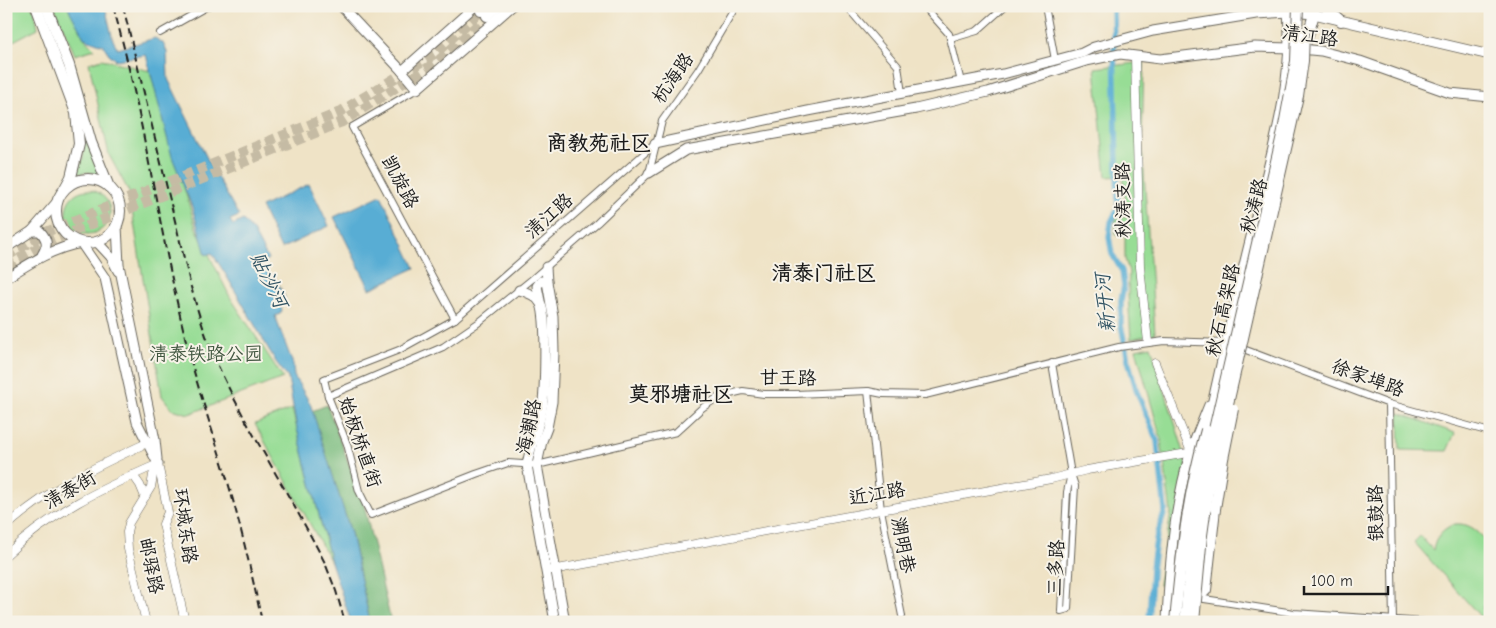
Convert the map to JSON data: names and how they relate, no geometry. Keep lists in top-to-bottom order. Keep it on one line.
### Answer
{"streets":{"main road":["清江路","秋涛路","秋石高架路","海潮路","环城东路"],"street":["杭海路","凯旋路","秋涛支路","甘王路","徐家埠路","始板桥直街","清泰街","近江路","银鼓路","溯明巷","邮驿路","三多路"]},"crossings":[["清江路","杭海路"],["清江路","凯旋路"],["清江路","秋涛支路"],["清江路","秋涛路"],["清江路","秋石高架路"],["清江路","海潮路"],["清江路","始板桥直街"],["秋涛支路","甘王路"],["秋涛路","秋石高架路"],["秋涛路","甘王路"],["秋涛路","徐家埠路"],["秋涛路","近江路"],["甘王路","海潮路"],["甘王路","始板桥直街"],["甘王路","溯明巷"],["甘王路","三多路"],["徐家埠路","银鼓路"],["海潮路","近江路"],["清泰街","环城东路"],["清泰街","邮驿路"],["近江路","溯明巷"],["近江路","三多路"],["环城东路","邮驿路"]],"districts":["商教苑社区","清泰门社区","莫邪塘社区"],"water":["贴沙河","新开河"],"parks":["清泰铁路公园"],"scale_bar":"100 m"}
